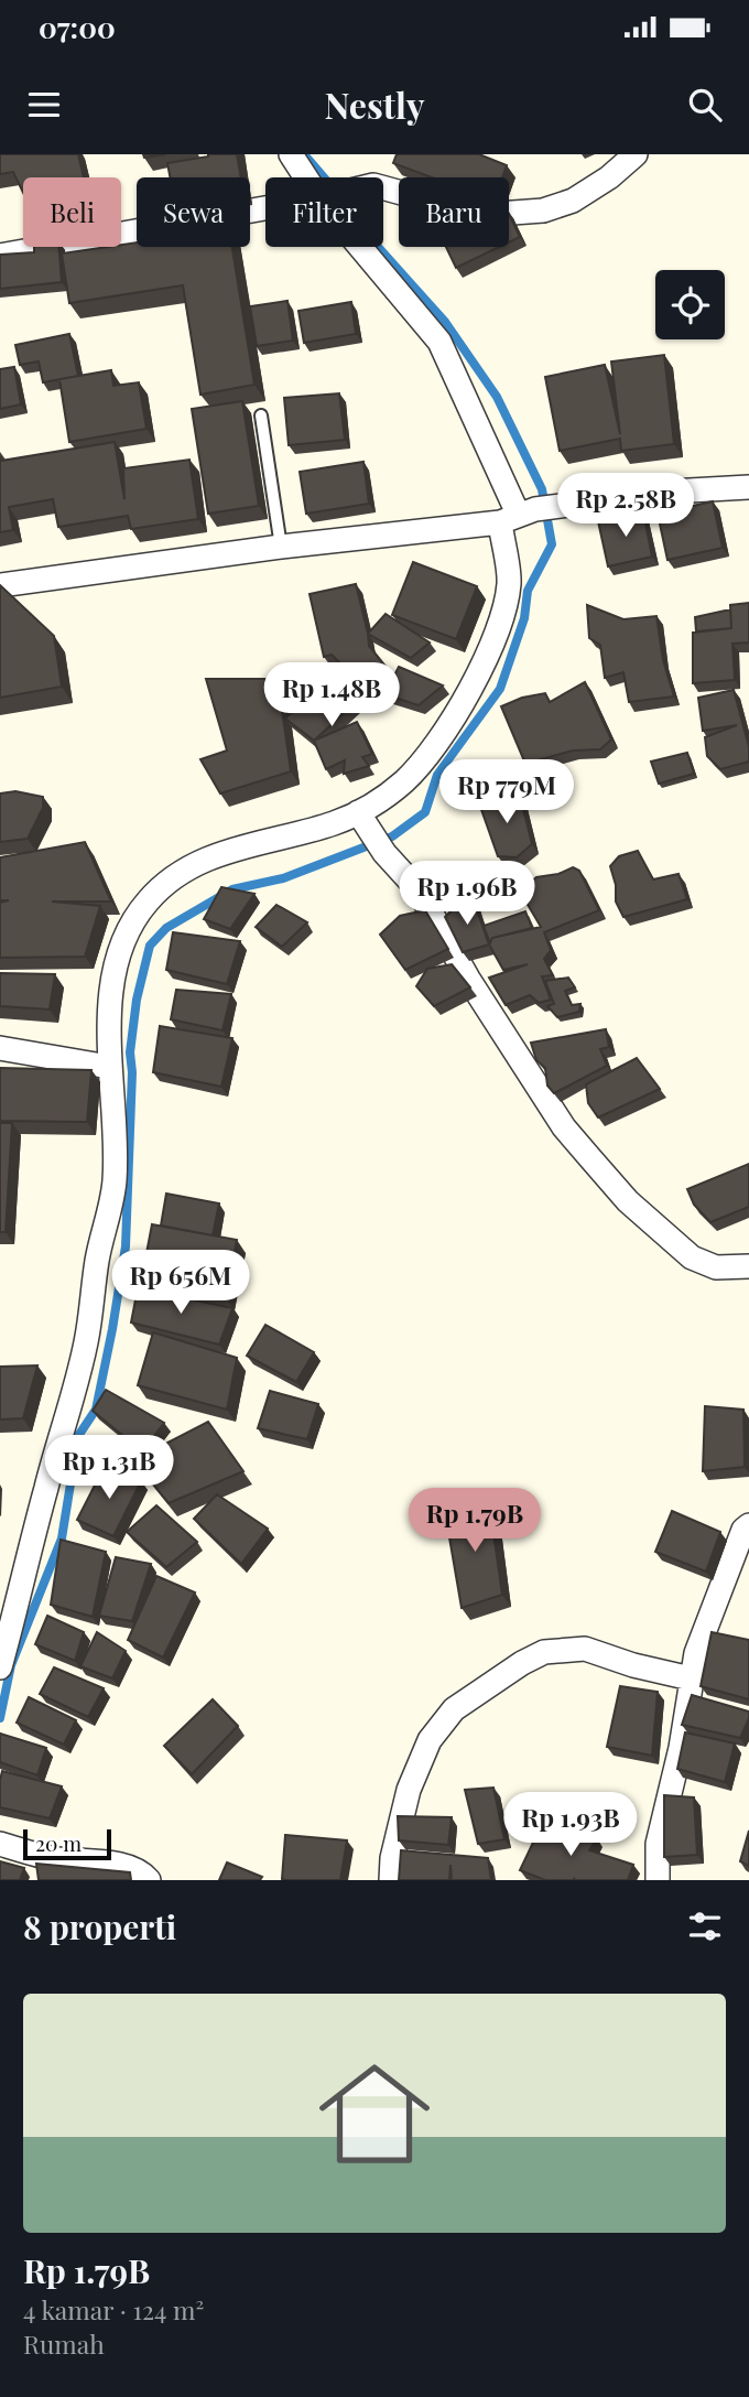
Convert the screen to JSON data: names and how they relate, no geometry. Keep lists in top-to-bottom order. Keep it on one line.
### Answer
{"scale_bar":"20 m","page":{"status":"07:00","header":"Nestly","chip":["Beli","Sewa","Filter","Baru"],"price":["Rp 2.58B","Rp 1.48B","Rp 779M","Rp 1.96B","Rp 656M","Rp 1.31B","Rp 1.79B","Rp 1.93B"],"scale":"20 m","heading":"8 properti","list":[{"name":"Rp 1.79B","note":"4 kamar · 124 m² · Rumah"}]}}
